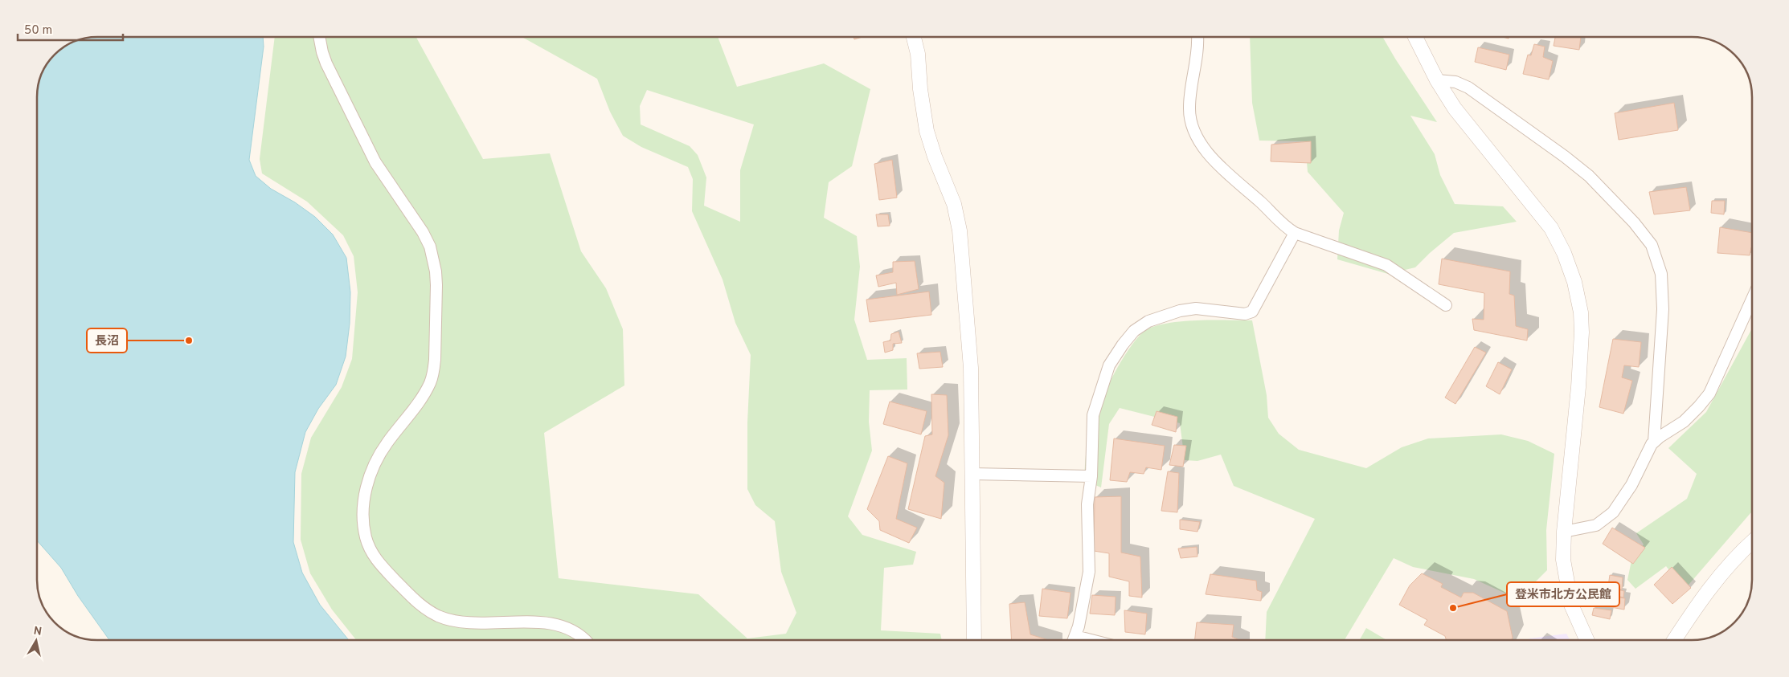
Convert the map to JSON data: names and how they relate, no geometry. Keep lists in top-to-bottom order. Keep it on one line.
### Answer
{"places":["長沼","登米市北方公民館"],"scale_bar":"50 m","north":"top"}
